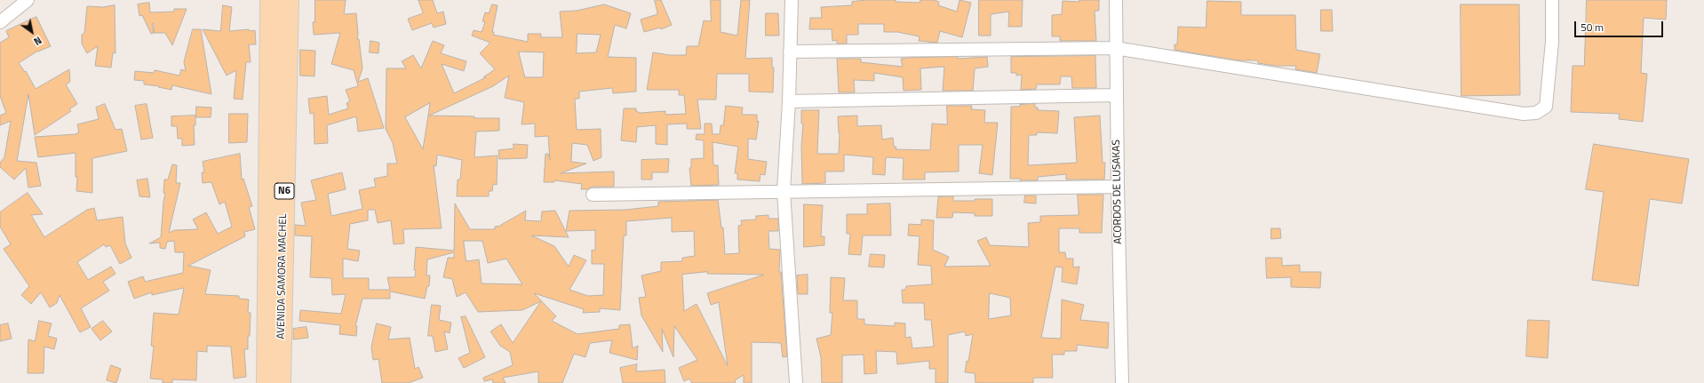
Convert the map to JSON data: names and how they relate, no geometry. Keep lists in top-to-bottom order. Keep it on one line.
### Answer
{"streets":{"highway":["N6","AVENIDA SAMORA MACHEL"],"street":["ACORDOS DE LUSAKAS"]},"scale_bar":"50 m","north":"bottom right"}
